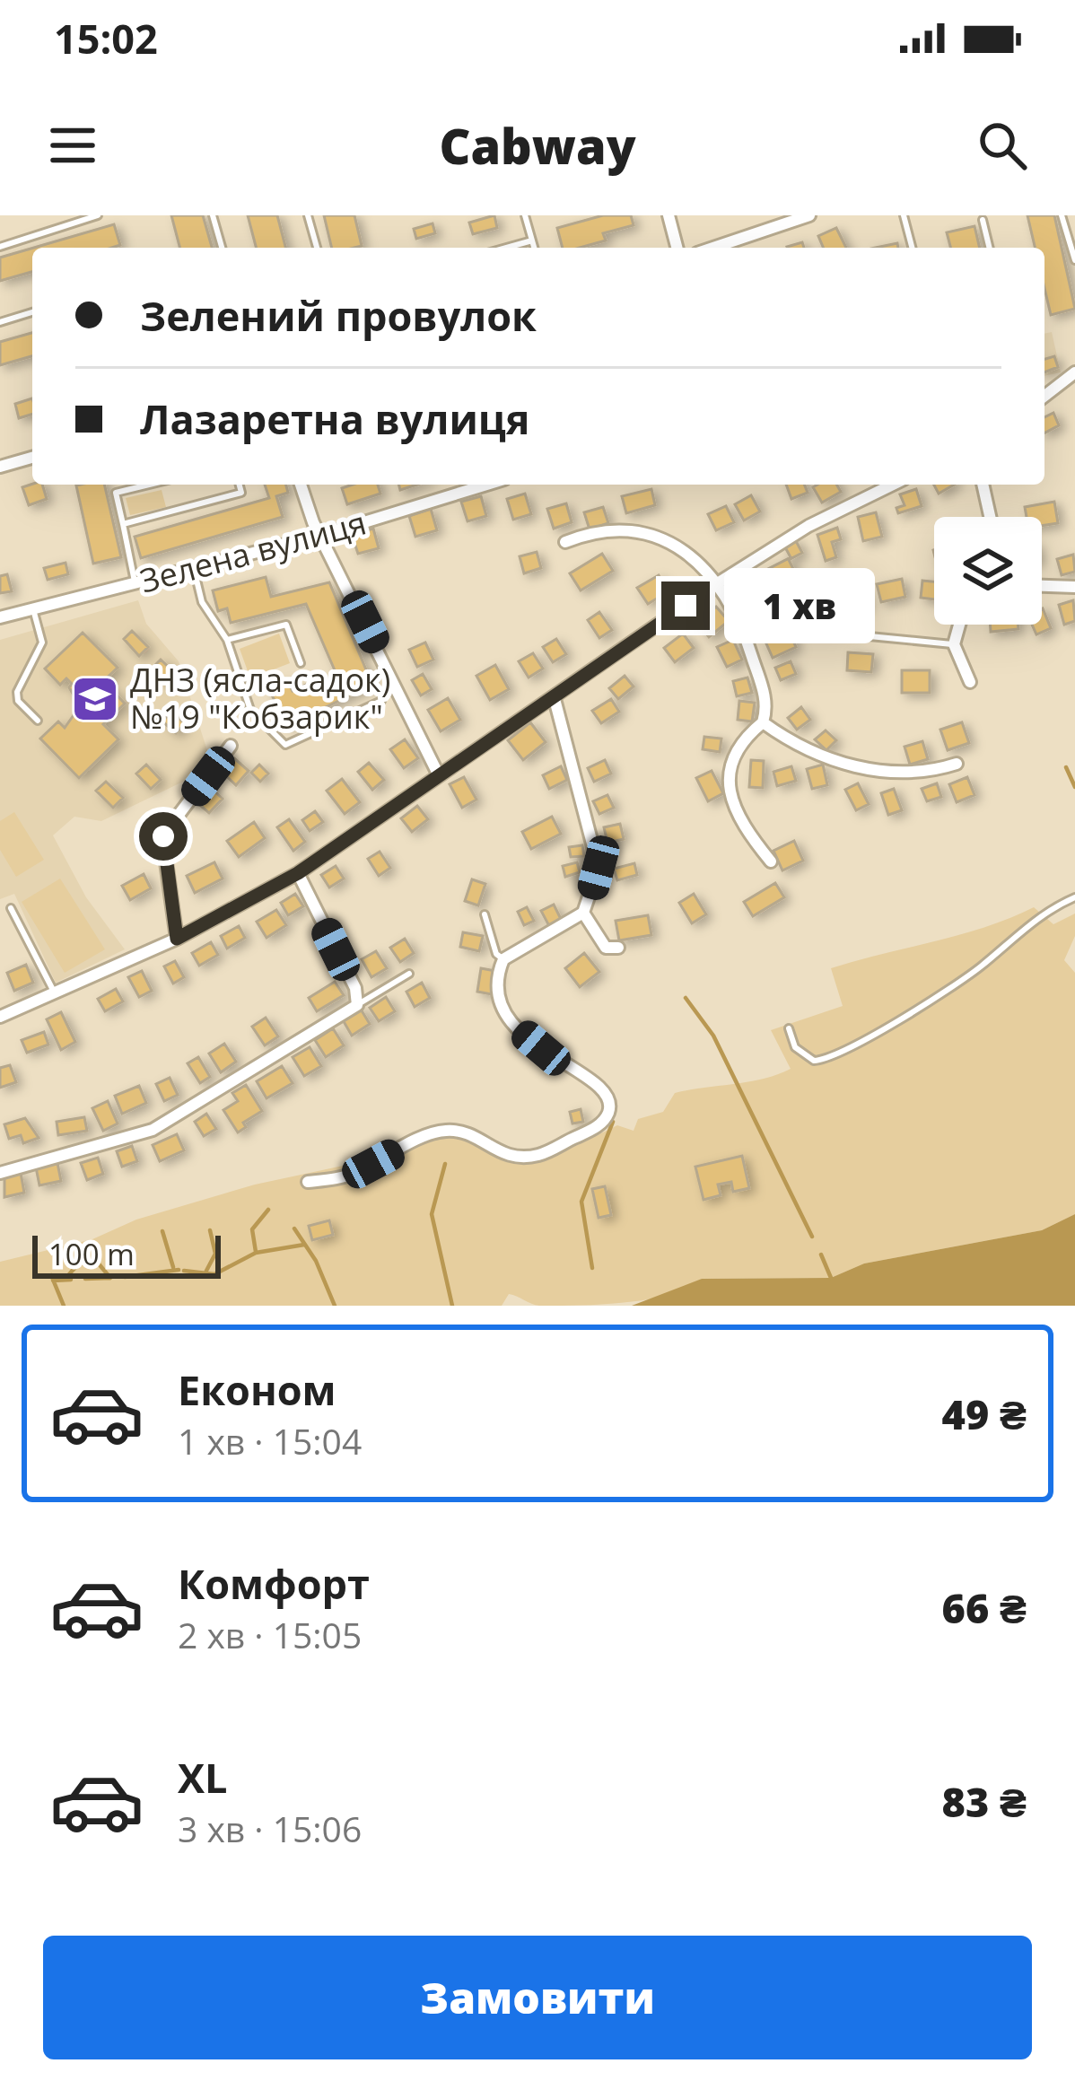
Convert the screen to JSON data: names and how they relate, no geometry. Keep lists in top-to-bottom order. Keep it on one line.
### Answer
{"streets":{"street":["Зелена вулиця"]},"places":{"school or university":["ДНЗ (ясла-садок) №19 \"Кобзарик\""]},"scale_bar":"100 m","page":{"status":"15:02","header":"Cabway","banner":["Зелений провулок","Лазаретна вулиця"],"bubble":"1 хв","scale":"100 m","list":[{"name":"Економ","note":"1 хв · 15:04","value":"49 ₴"},{"name":"Комфорт","note":"2 хв · 15:05","value":"66 ₴"},{"name":"XL","note":"3 хв · 15:06","value":"83 ₴"}],"buttons":"Замовити"}}
